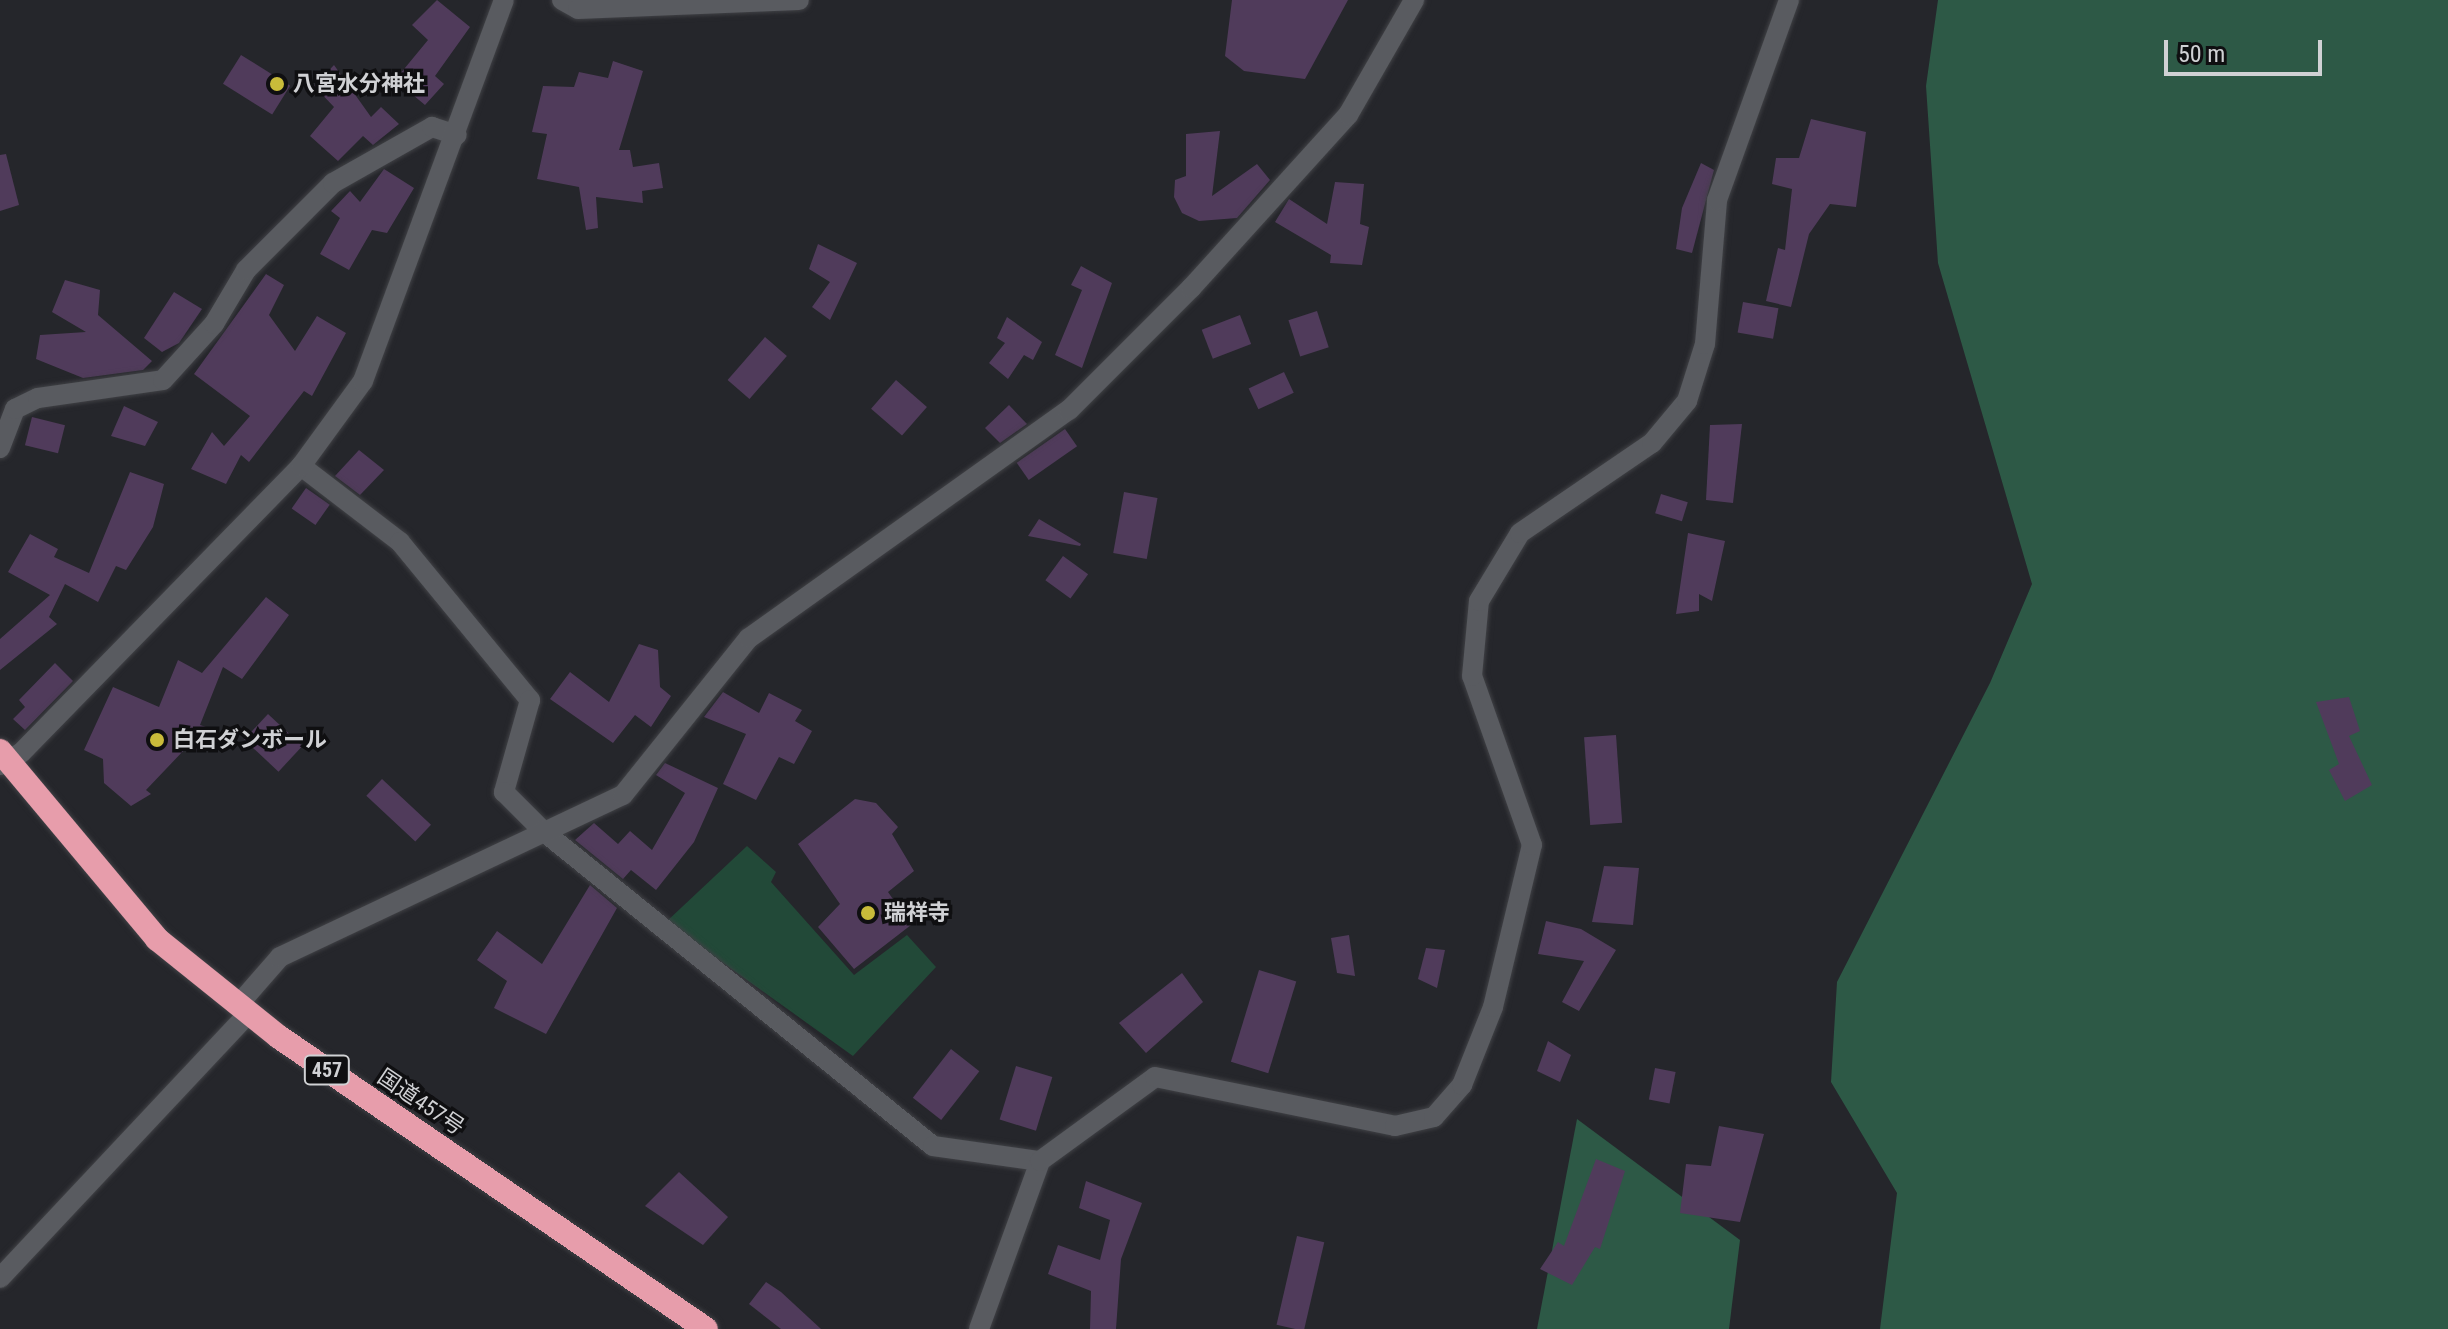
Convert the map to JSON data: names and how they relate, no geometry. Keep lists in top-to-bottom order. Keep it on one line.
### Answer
{"streets":{"highway":["457","国道457号"]},"places":["八宮水分神社","白石ダンボール","瑞祥寺"],"scale_bar":"50 m"}
